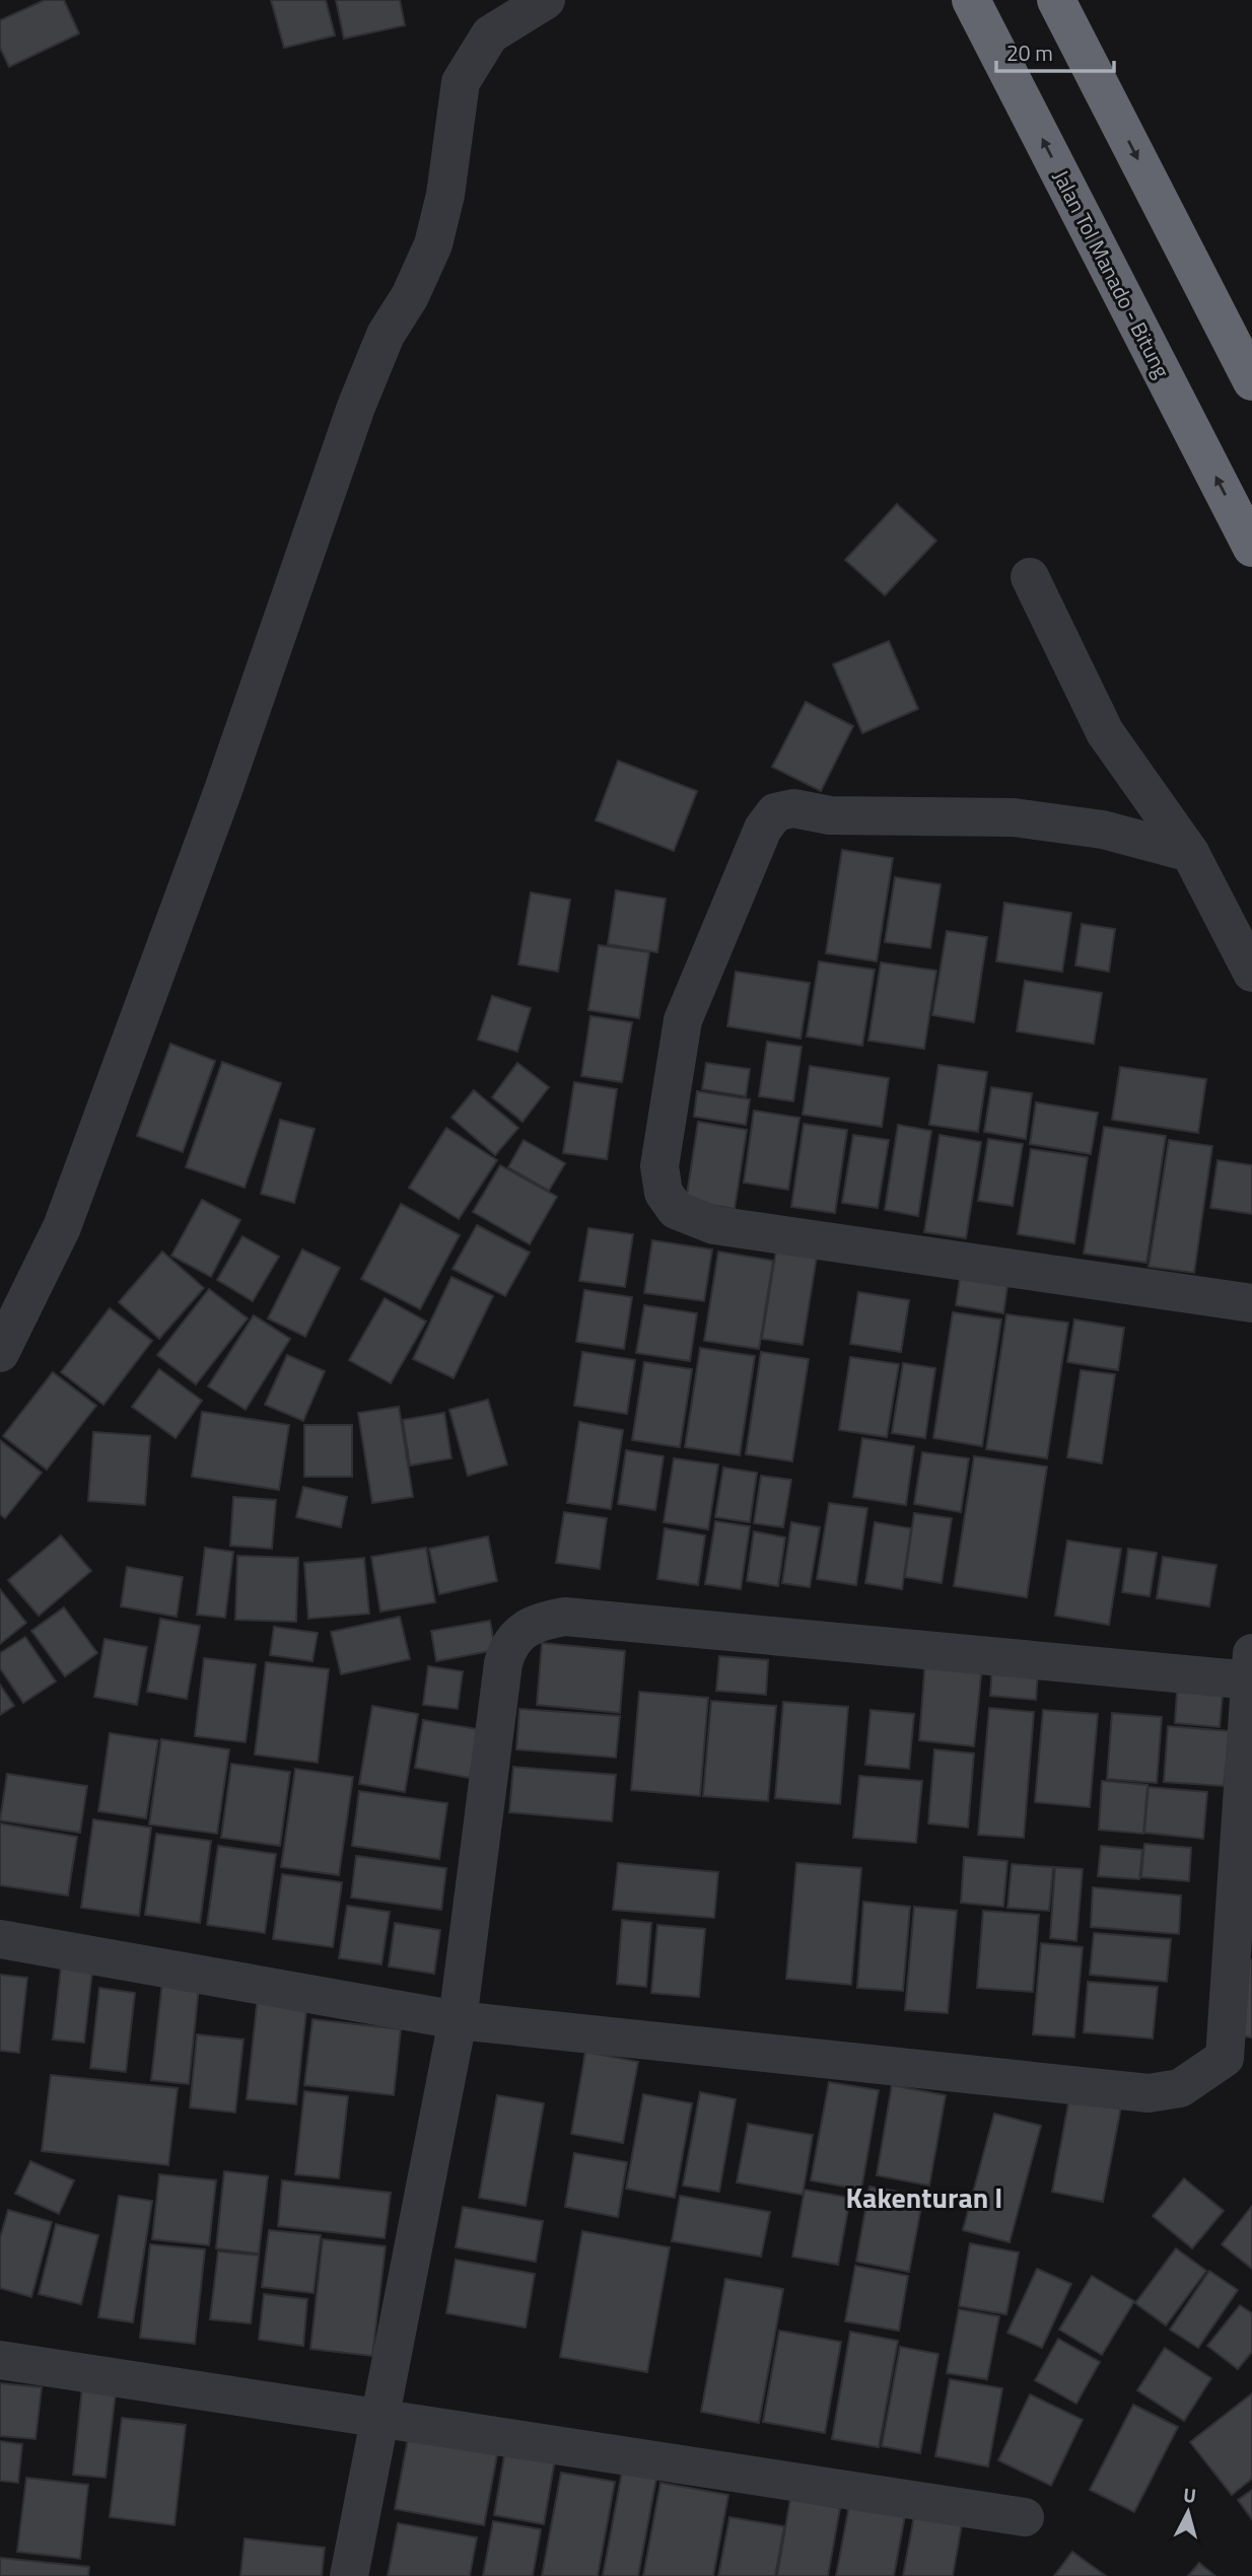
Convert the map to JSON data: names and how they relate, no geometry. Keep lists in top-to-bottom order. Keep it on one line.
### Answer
{"streets":{"highway":["Jalan Tol Manado - Bitung"]},"districts":["Kakenturan I"],"scale_bar":"20 m","north":"top"}
